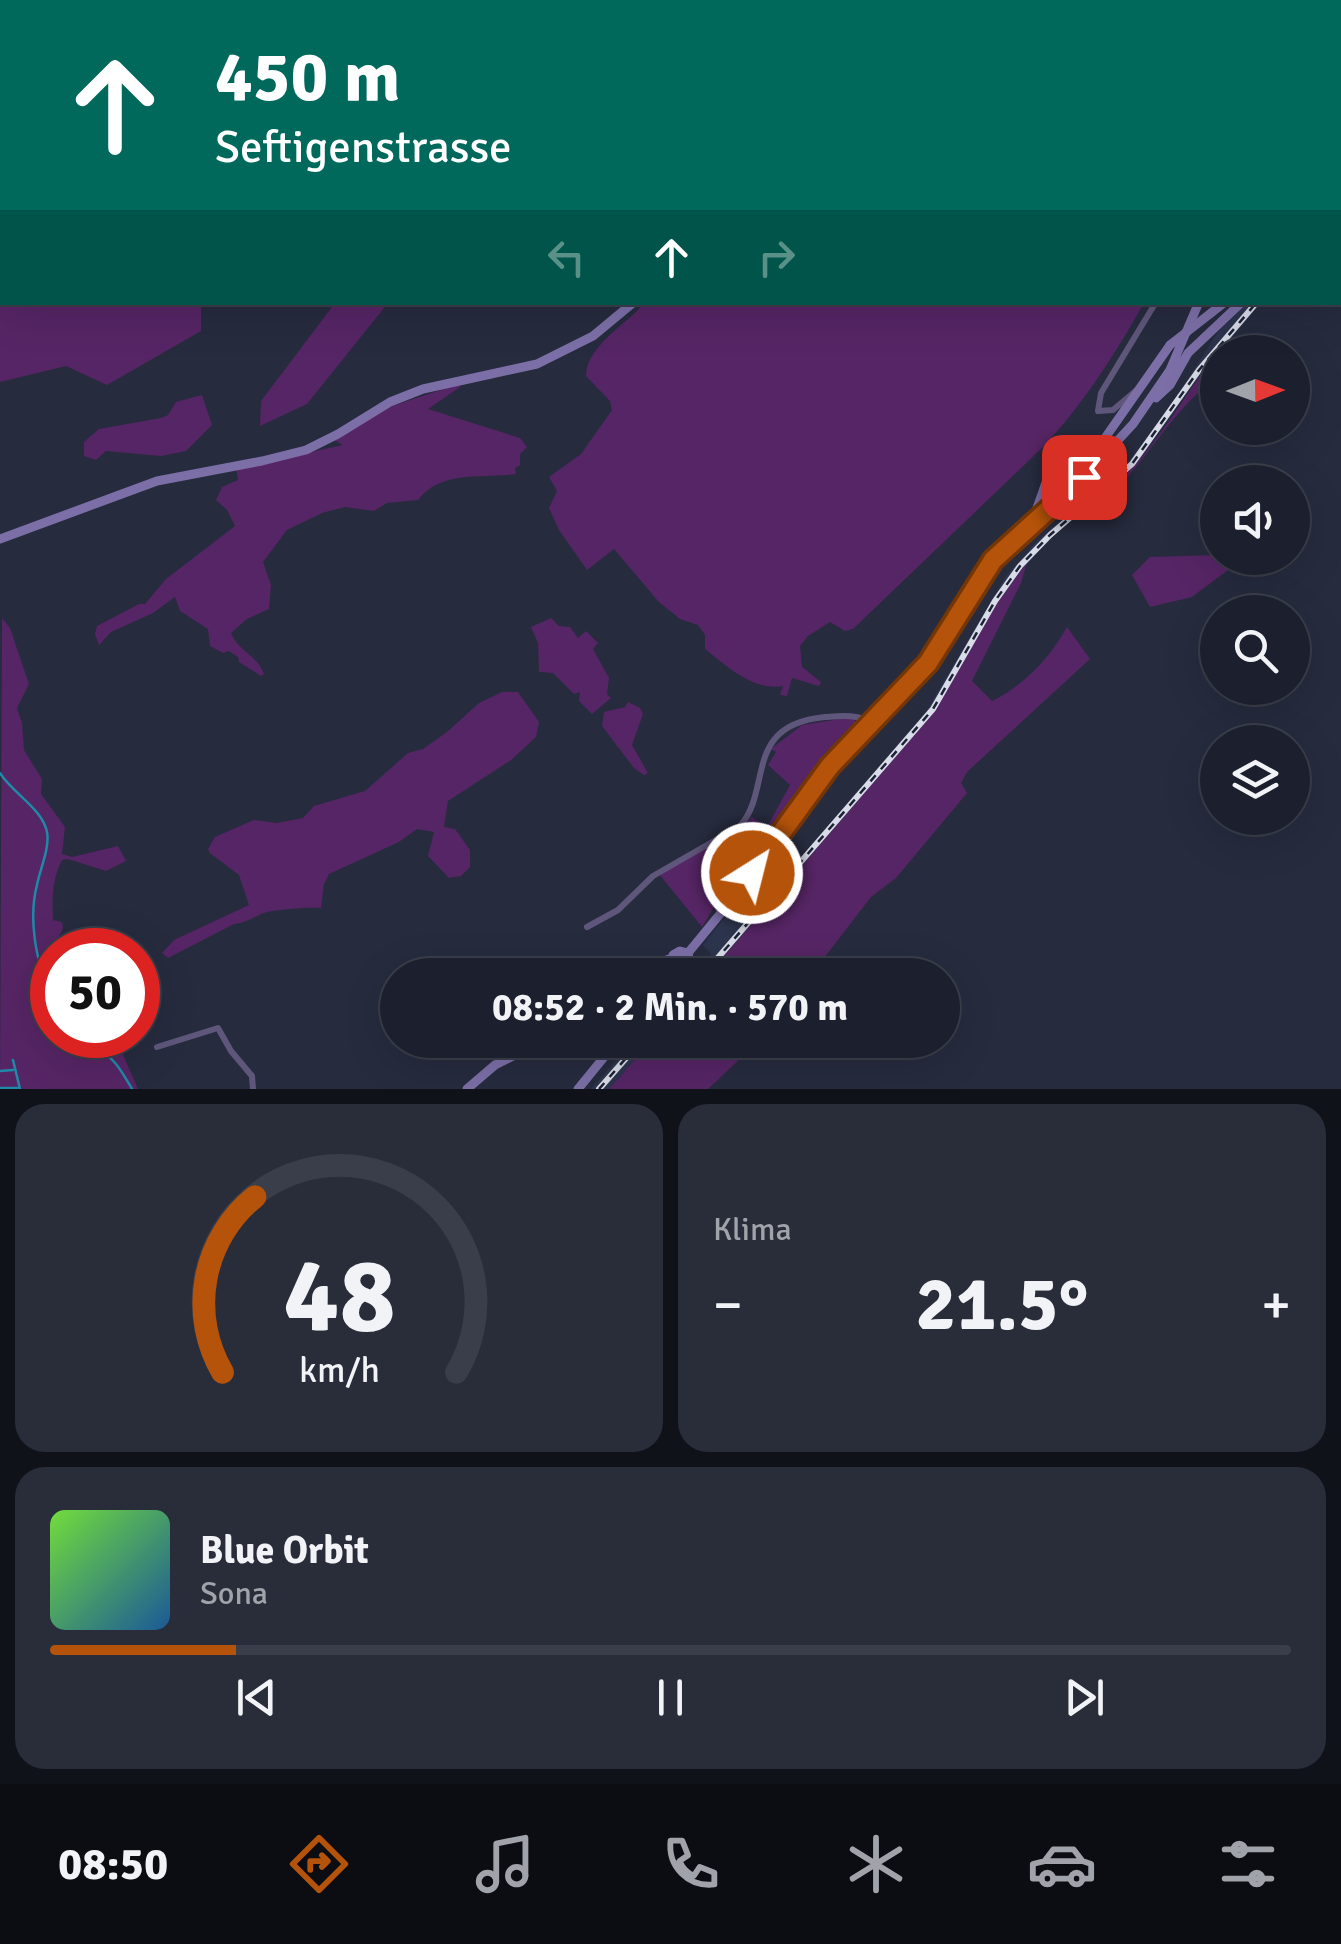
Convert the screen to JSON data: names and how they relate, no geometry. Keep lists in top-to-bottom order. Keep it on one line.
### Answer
{"north":"right","page":{"turn":["450 m","Seftigenstrasse"],"limit":"50","trip":"08:52 · 2 Min. · 570 m","tile":"Klima","heat":["−","21.5°","+"],"song":["Blue Orbit","Sona"],"tabs":"08:50","gauge":["48","km/h"]}}
